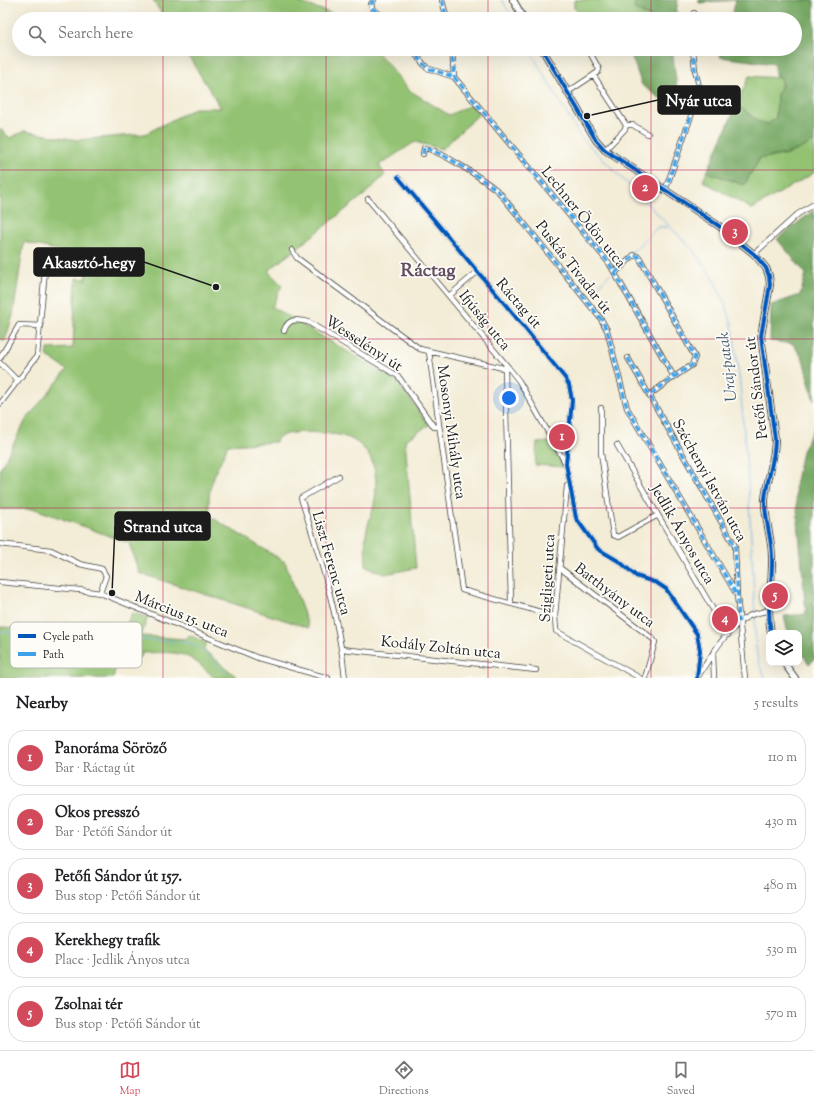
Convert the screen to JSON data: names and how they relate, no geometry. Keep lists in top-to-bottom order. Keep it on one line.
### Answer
{"streets":{"street":["Lechner Ödön utca","Puskás Tivadar út","Ráctag út","Ifjúság utca","Wesselényi út","Petőfi Sándor út","Mosonyi Mihály utca","Széchenyi István utca","Jedlik Ányos utca","Liszt Ferenc utca","Szigligeti utca","Batthyány utca","Március 15. utca","Kodály Zoltán utca"]},"crossings":[["Puskás Tivadar út","Széchenyi István utca"],["Ráctag út","Szigligeti utca"],["Ifjúság utca","Mosonyi Mihály utca"],["Wesselényi út","Mosonyi Mihály utca"],["Liszt Ferenc utca","Kodály Zoltán utca"],["Szigligeti utca","Batthyány utca"]],"districts":["Ráctag"],"water":["Uraj-patak"],"places":["Nyár utca","Akasztó-hegy","Strand utca"],"legend":["Cycle path","Path"],"page":{"search":"Search here","pins":["2","3","1","5","4"],"heading":["Nearby","5 results"],"list":[{"mark":"1","name":"Panoráma Söröző","note":"Bar · Ráctag út","value":"110 m"},{"mark":"2","name":"Okos presszó","note":"Bar · Petőfi Sándor út","value":"430 m"},{"mark":"3","name":"Petőfi Sándor út 157.","note":"Bus stop · Petőfi Sándor út","value":"480 m"},{"mark":"4","name":"Kerekhegy trafik","note":"Place · Jedlik Ányos utca","value":"530 m"},{"mark":"5","name":"Zsolnai tér","note":"Bus stop · Petőfi Sándor út","value":"570 m"}],"nav":["Map","Directions","Saved"]}}
